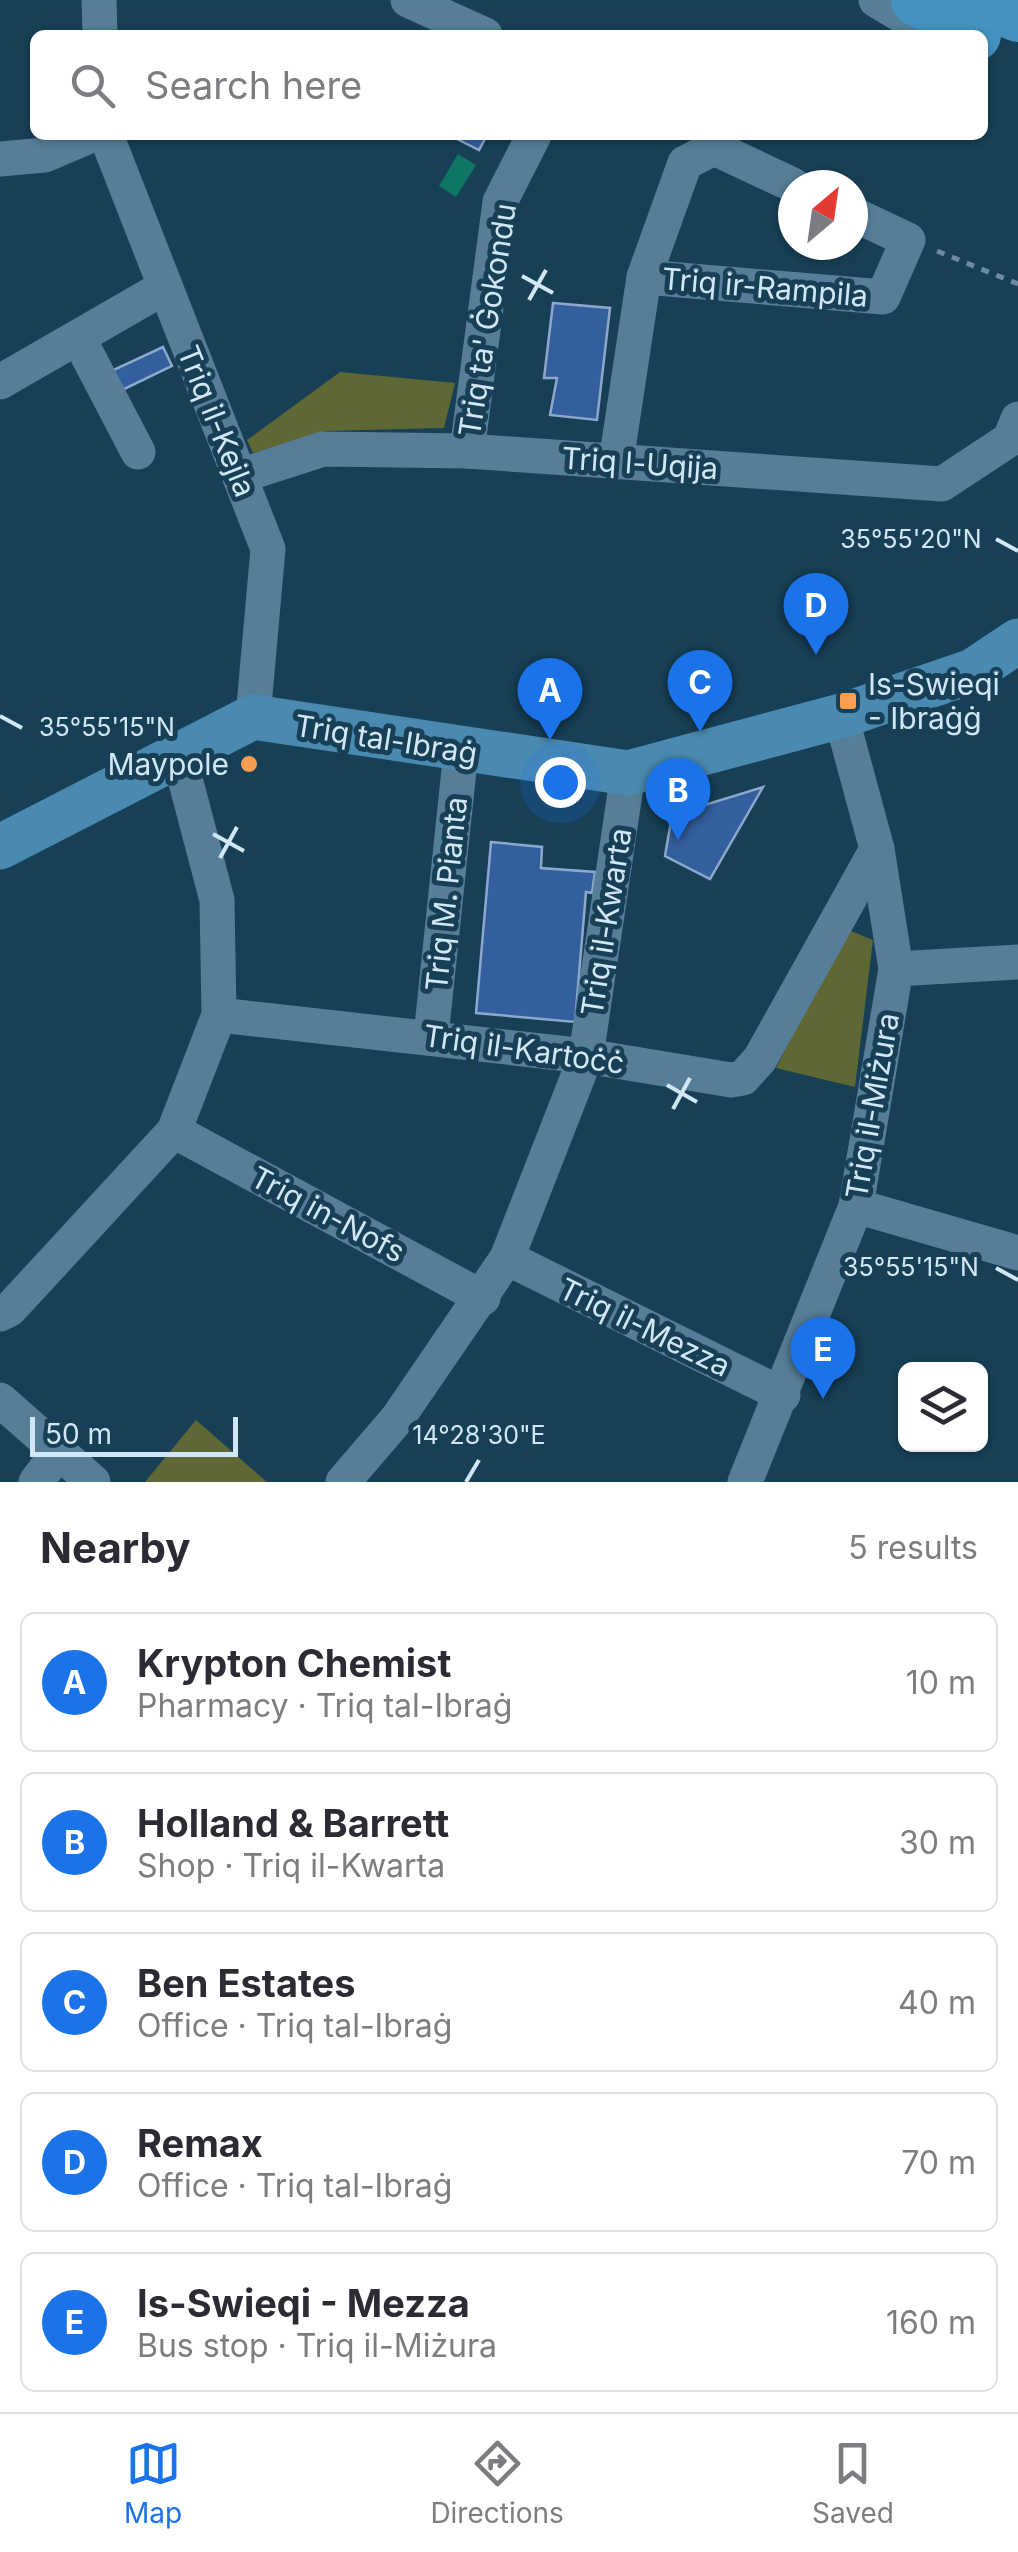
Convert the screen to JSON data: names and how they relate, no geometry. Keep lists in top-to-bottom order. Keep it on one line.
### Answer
{"streets":{"main road":["Triq tal-Ibraġ"],"street":["Triq ir-Rampila","Triq ta' Ġokondu","Triq il-Kejla","Triq l-Uqija","Triq M. Pianta","Triq il-Kwarta","Triq il-Kartoċċ","Triq il-Miżura","Triq in-Nofs","Triq il-Mezza"]},"crossings":[["Triq ir-Rampila","Triq l-Uqija"],["Triq ta' Ġokondu","Triq l-Uqija"],["Triq il-Kejla","Triq l-Uqija"],["Triq il-Kejla","Triq tal-Ibraġ"],["Triq tal-Ibraġ","Triq M. Pianta"],["Triq tal-Ibraġ","Triq il-Kwarta"],["Triq tal-Ibraġ","Triq il-Miżura"],["Triq M. Pianta","Triq il-Kartoċċ"],["Triq il-Kwarta","Triq il-Kartoċċ"],["Triq il-Kwarta","Triq in-Nofs"],["Triq il-Kwarta","Triq il-Mezza"],["Triq il-Kartoċċ","Triq il-Miżura"],["Triq il-Miżura","Triq il-Mezza"]],"places":{"transit":["Is-Swieqi - Ibraġġ"],"other":["Maypole"]},"scale_bar":"50 m","north":"top right","page":{"search":"Search here","pins":["D","C","A","B","E"],"scale":"50 m","heading":["Nearby","5 results"],"list":[{"mark":"A","name":"Krypton Chemist","note":"Pharmacy · Triq tal-Ibraġ","value":"10 m"},{"mark":"B","name":"Holland & Barrett","note":"Shop · Triq il-Kwarta","value":"30 m"},{"mark":"C","name":"Ben Estates","note":"Office · Triq tal-Ibraġ","value":"40 m"},{"mark":"D","name":"Remax","note":"Office · Triq tal-Ibraġ","value":"70 m"},{"mark":"E","name":"Is-Swieqi - Mezza","note":"Bus stop · Triq il-Miżura","value":"160 m"}],"nav":["Map","Directions","Saved"]},"coordinates":["35°55'20\"N","35°55'15\"N","14°28'30\"E"]}
